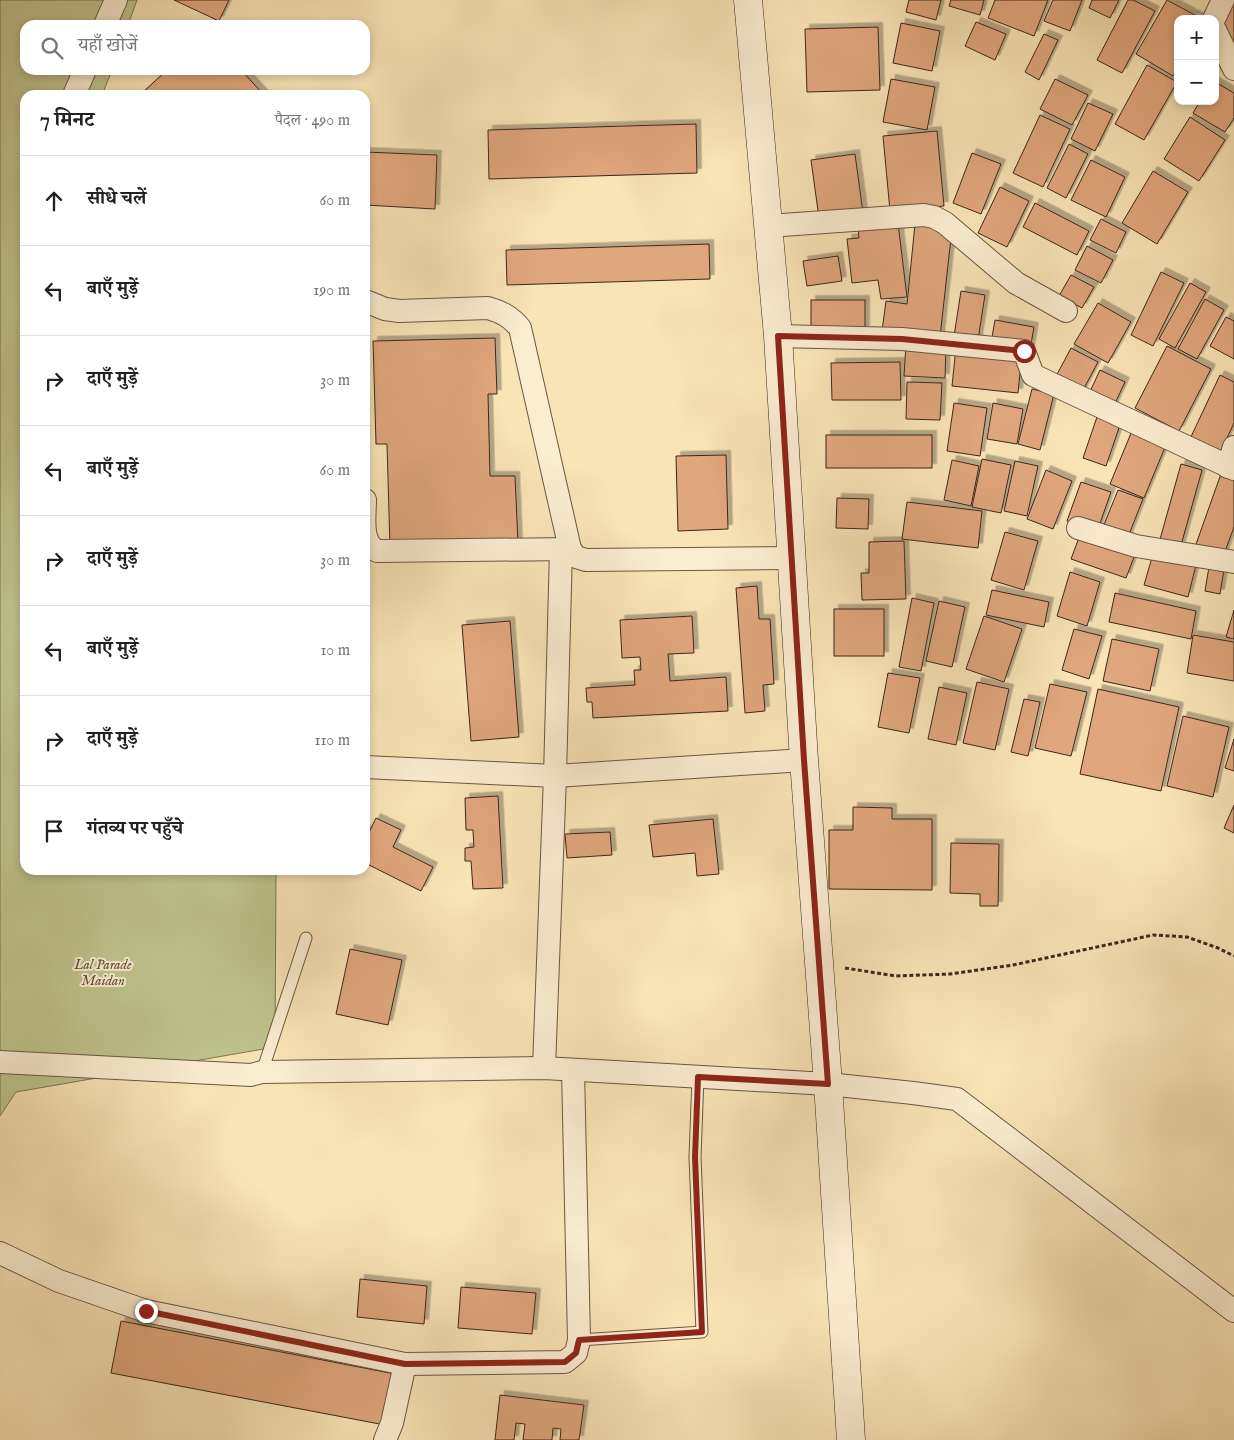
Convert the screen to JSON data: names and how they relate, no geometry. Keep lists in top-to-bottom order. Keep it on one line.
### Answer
{"parks":["Lal Parade Maidan"],"page":{"map_buttons":["+","−"],"search":"यहाँ खोजें","heading":["7 मिनट","पैदल · 490 m"],"list":[["सीधे चलें","60 m"],["बाएँ मुड़ें","190 m"],["दाएँ मुड़ें","30 m"],["बाएँ मुड़ें","60 m"],["दाएँ मुड़ें","30 m"],["बाएँ मुड़ें","10 m"],["दाएँ मुड़ें","110 m"],"गंतव्य पर पहुँचे"]}}
